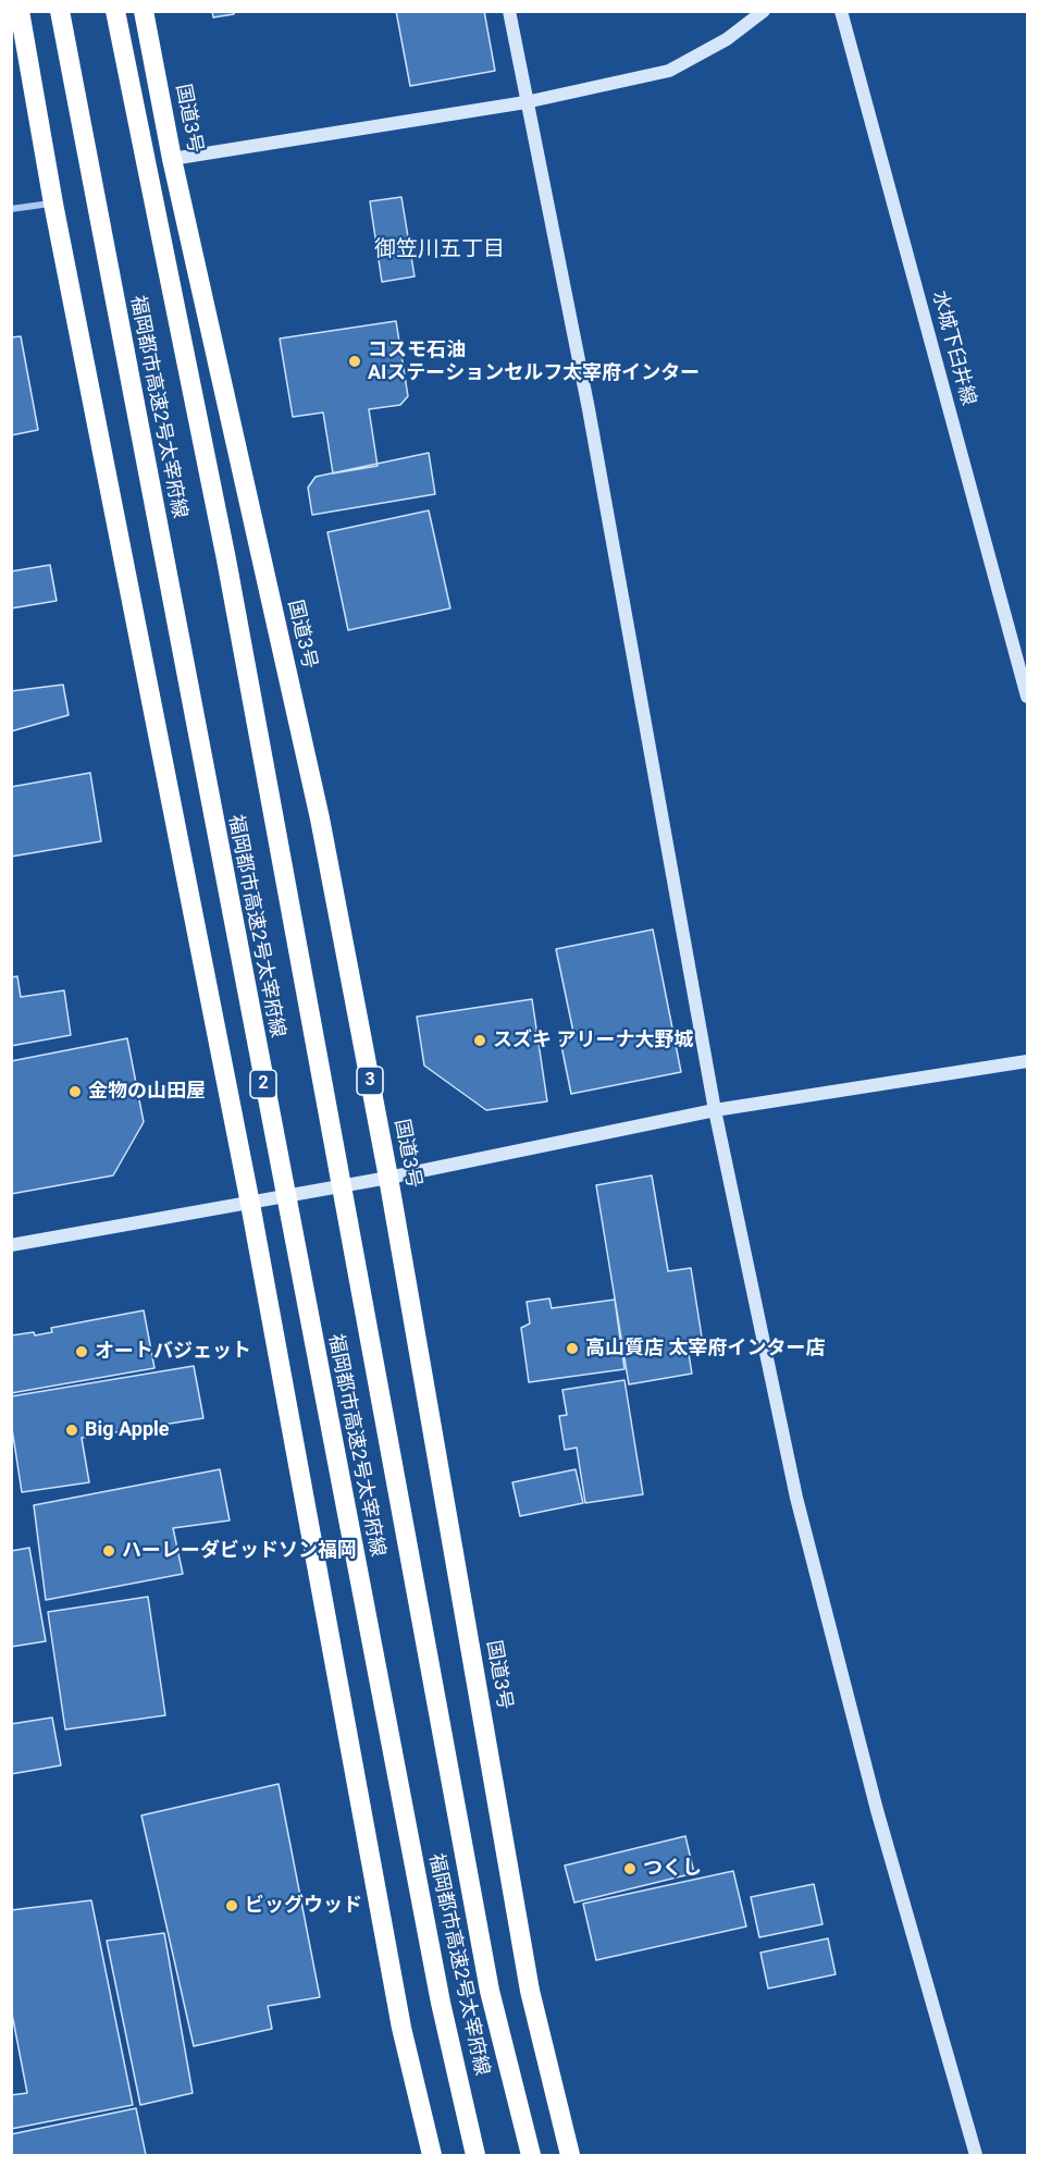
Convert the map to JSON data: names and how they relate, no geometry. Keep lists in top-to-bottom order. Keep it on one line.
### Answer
{"streets":{"highway":["国道3号","福岡都市高速2号太宰府線","3","2"],"street":["水城下臼井線"]},"districts":["御笠川五丁目"],"places":["コスモ石油 AIステーションセルフ太宰府インター","スズキ アリーナ大野城","金物の山田屋","高山質店 太宰府インター店","オートバジェット","Big Apple","ハーレーダビッドソン福岡","つくし","ビッグウッド"]}
